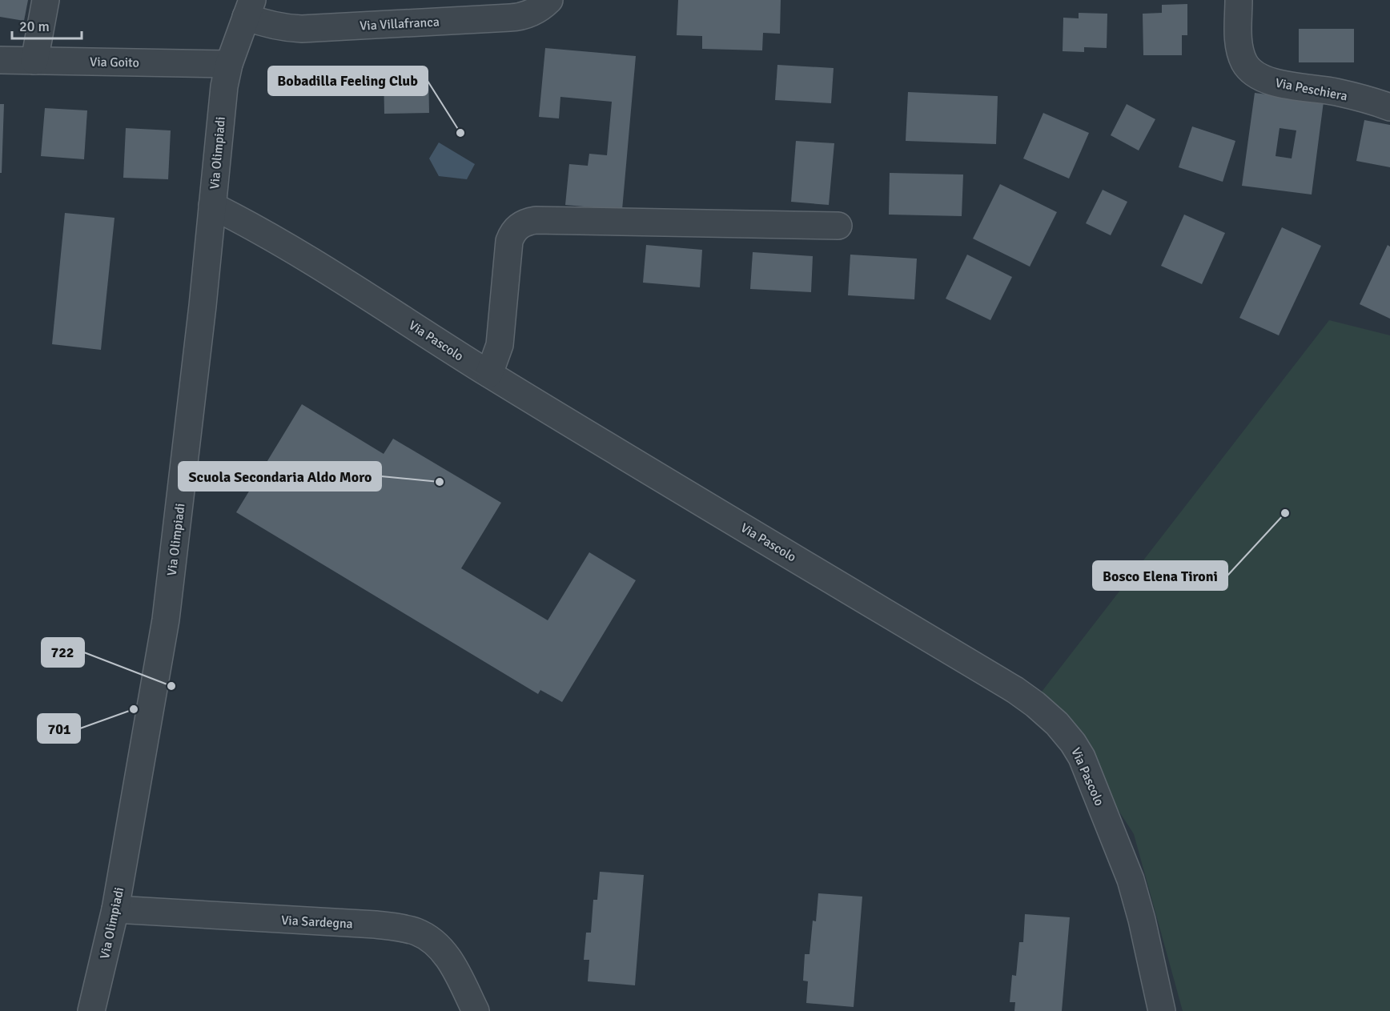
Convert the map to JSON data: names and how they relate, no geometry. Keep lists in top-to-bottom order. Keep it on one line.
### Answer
{"streets":{"street":["Via Villafranca","Via Goito","Via Peschiera","Via Olimpiadi","Via Pascolo","Via Sardegna"]},"crossings":[["Via Villafranca","Via Olimpiadi"],["Via Goito","Via Olimpiadi"],["Via Olimpiadi","Via Pascolo"],["Via Olimpiadi","Via Sardegna"]],"places":["Bobadilla Feeling Club","Scuola Secondaria Aldo Moro","Bosco Elena Tironi","722","701"],"scale_bar":"20 m"}
